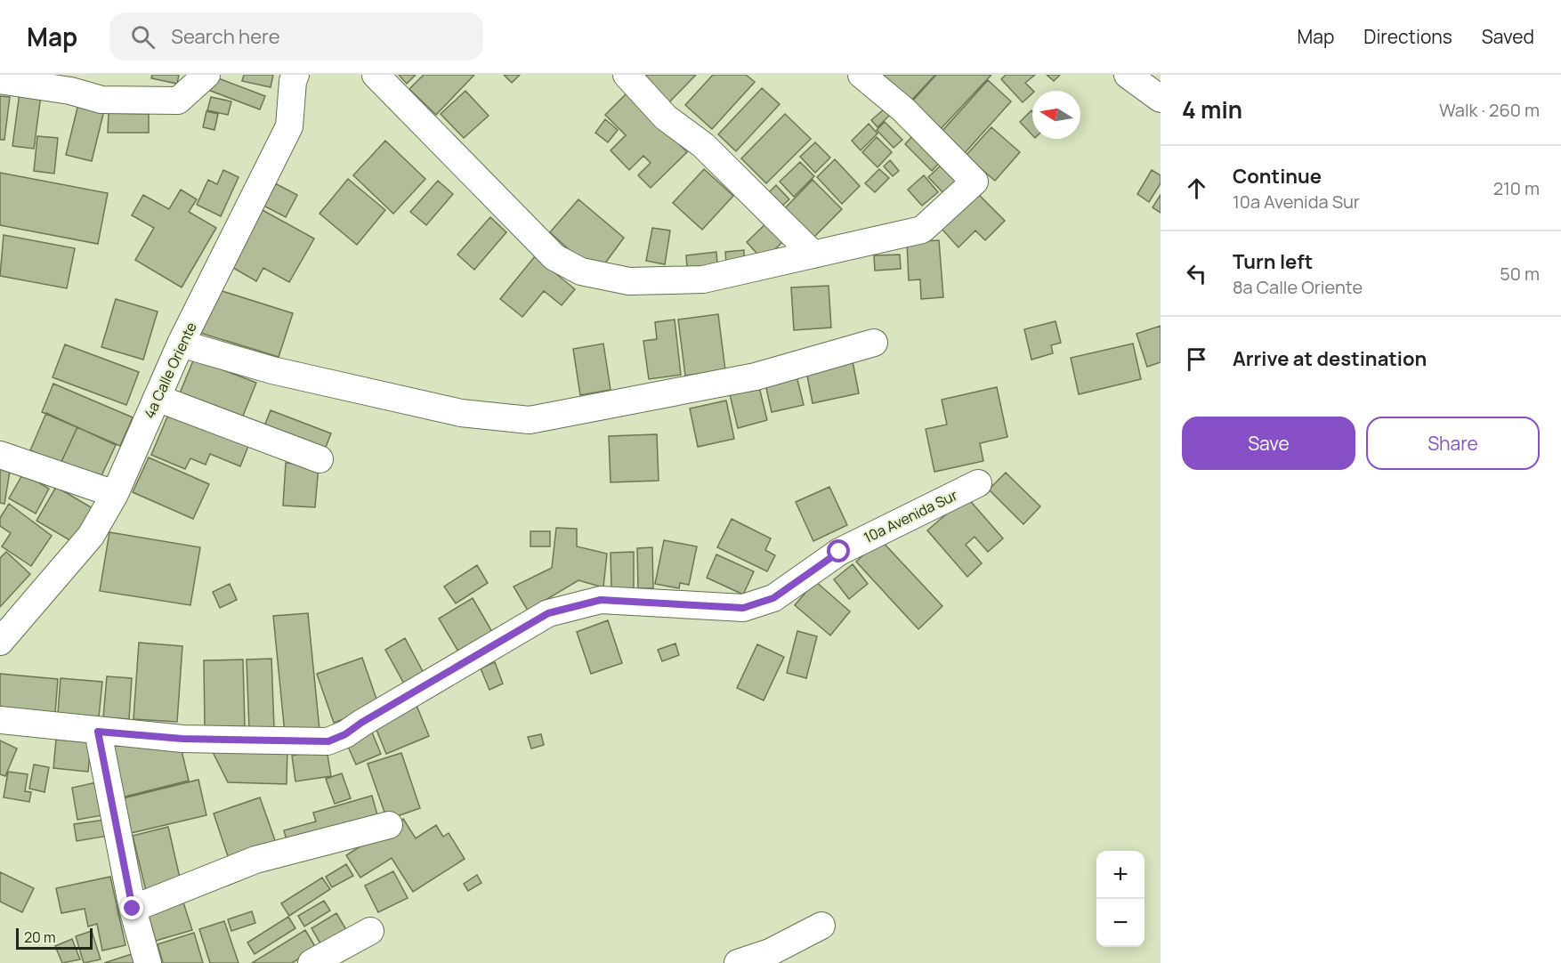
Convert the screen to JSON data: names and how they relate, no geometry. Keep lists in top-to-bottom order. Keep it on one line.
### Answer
{"streets":{"street":["4a Calle Oriente","10a Avenida Sur"]},"scale_bar":"20 m","north":"left","page":{"header":"Map","search":"Search here","nav":["Map","Directions","Saved"],"heading":["4 min","Walk · 260 m"],"list":[["Continue","10a Avenida Sur","210 m"],["Turn left","8a Calle Oriente","50 m"],"Arrive at destination"],"buttons":["Save","Share"],"map_buttons":["+","−"],"scale":"20 m"}}
